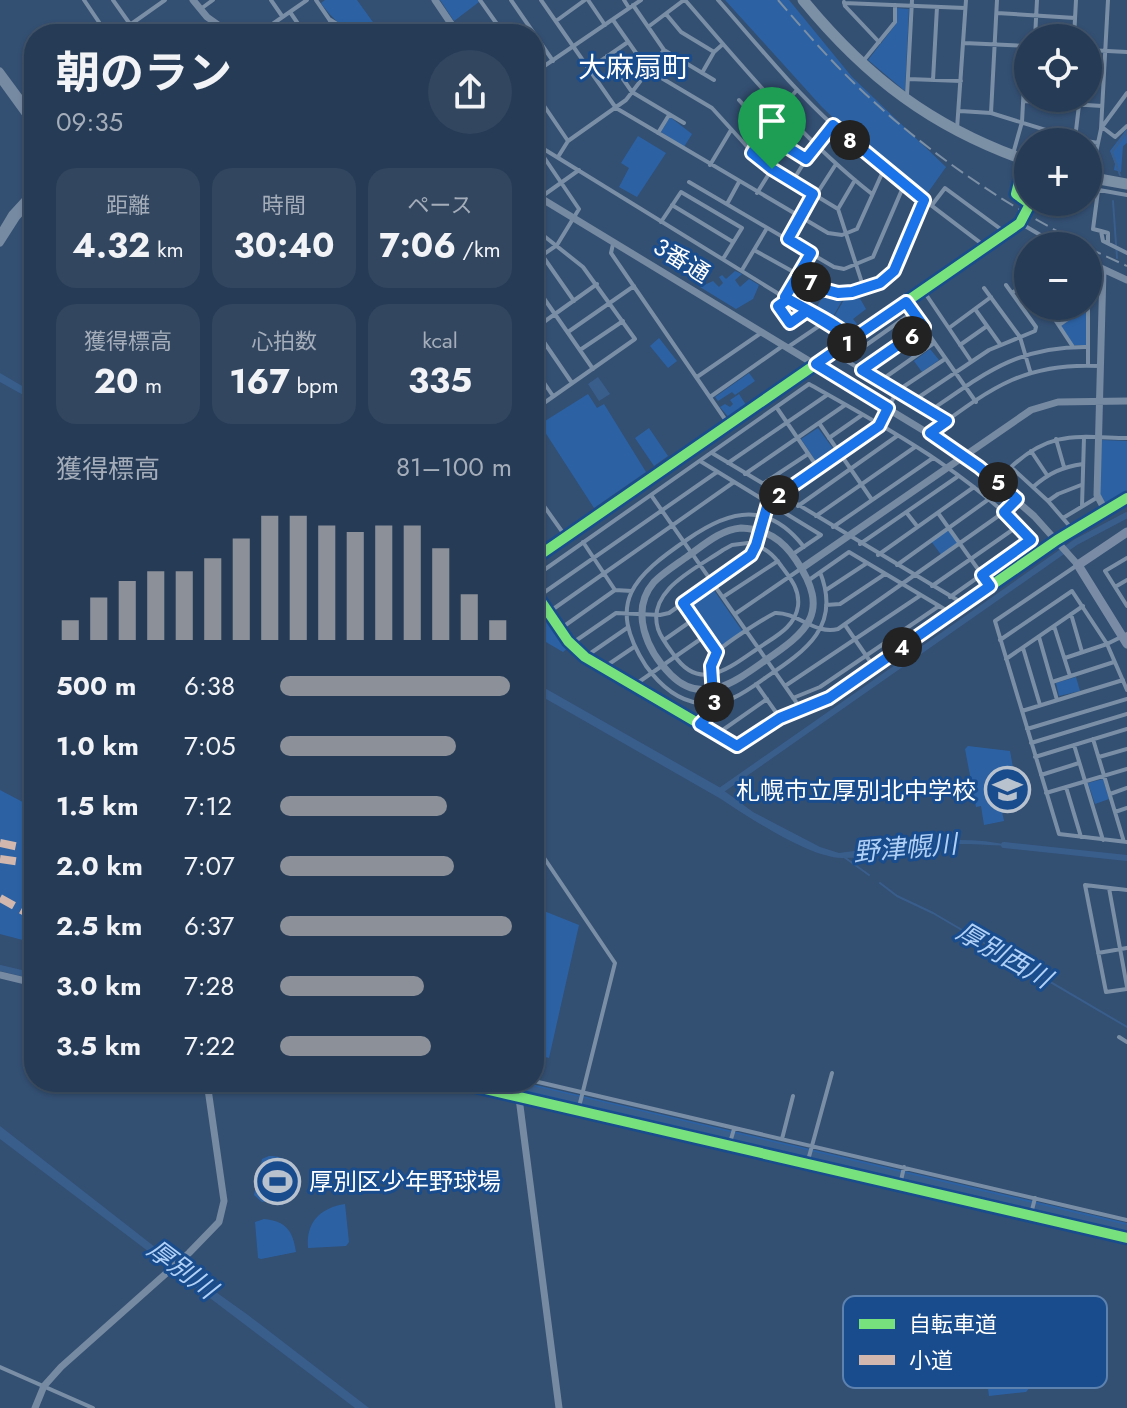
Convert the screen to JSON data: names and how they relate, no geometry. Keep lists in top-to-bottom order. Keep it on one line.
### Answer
{"streets":{"street":["3番通"]},"districts":["大麻扇町"],"water":["野津幌川","厚別西川","厚別川"],"places":{"school or university":["札幌市立厚別北中学校"],"sports":["厚別区少年野球場"]},"legend":["自転車道","小道"],"page":{"map_buttons":["+","−"],"heading":["朝のラン","09:35"],"pins":["8","7","6","1","5","2","4","3"],"stats":[["距離","4.32 km"],["時間","30:40"],["ペース","7:06 /km"],["獲得標高","20 m"],["心拍数","167 bpm"],["kcal","335"]],"chart":["獲得標高","81–100 m"],"list":[{"name":"500 m","note":"6:38"},{"name":"1.0 km","note":"7:05"},{"name":"1.5 km","note":"7:12"},{"name":"2.0 km","note":"7:07"},{"name":"2.5 km","note":"6:37"},{"name":"3.0 km","note":"7:28"},{"name":"3.5 km","note":"7:22"}]}}
